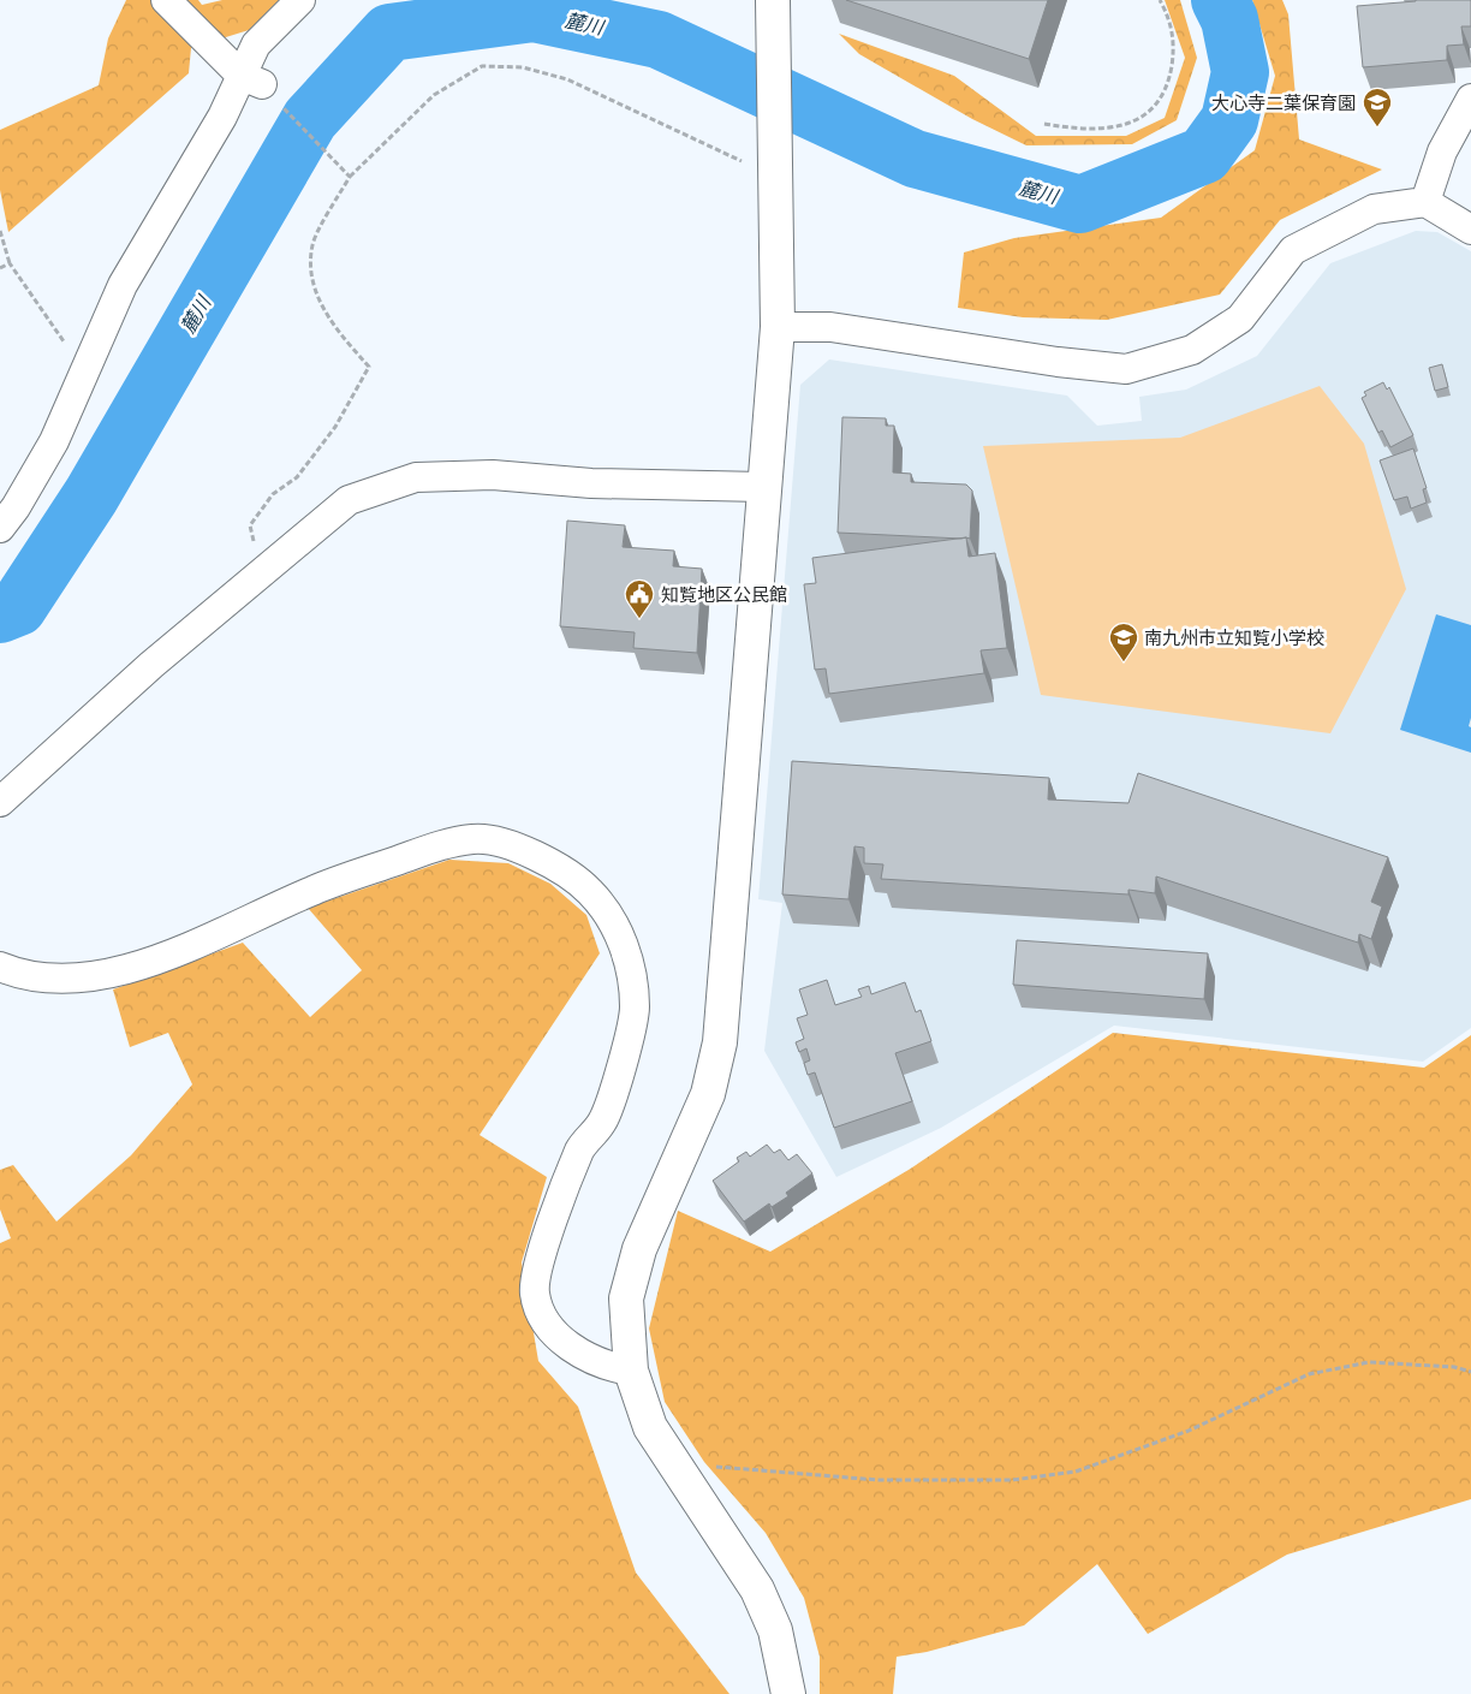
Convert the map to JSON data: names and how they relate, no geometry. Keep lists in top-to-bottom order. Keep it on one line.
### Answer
{"water":["麓川"],"places":{"school or university":["大心寺二葉保育園","南九州市立知覧小学校"],"public building":["知覧地区公民館"]}}
